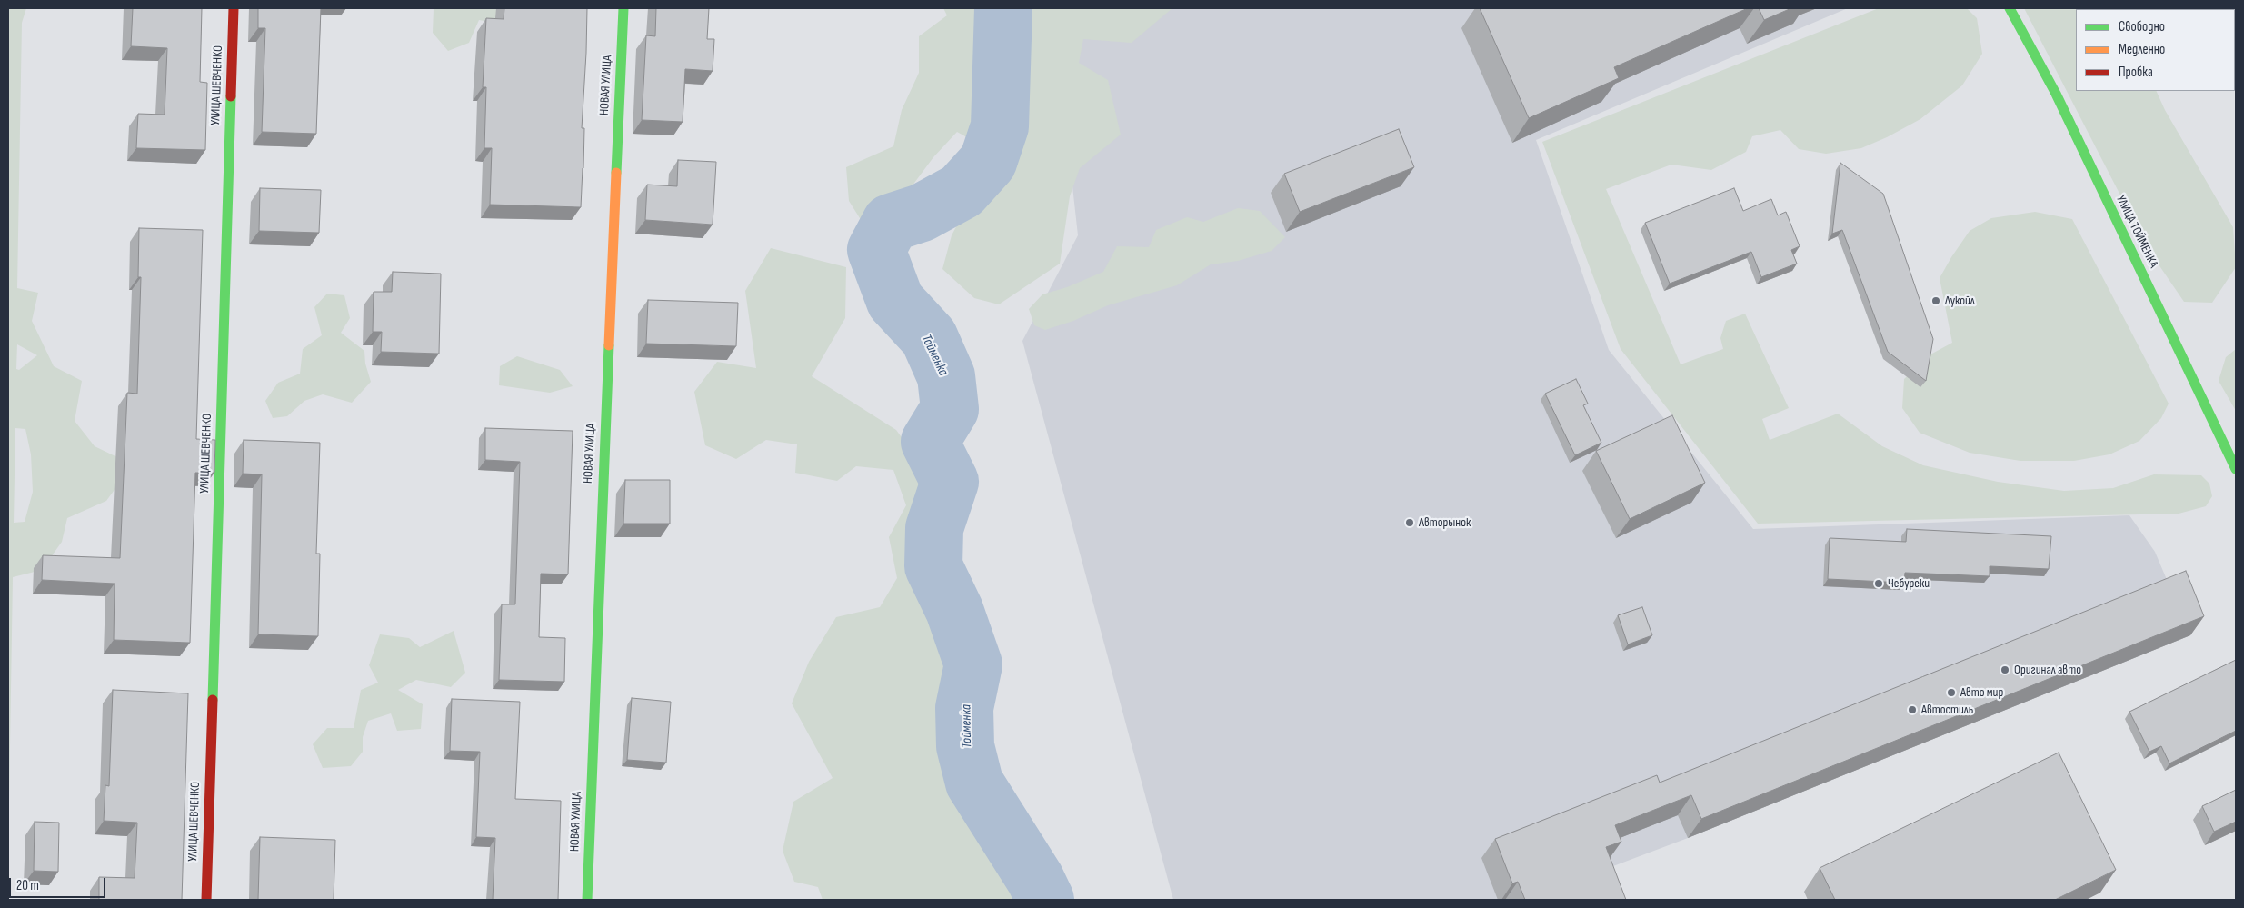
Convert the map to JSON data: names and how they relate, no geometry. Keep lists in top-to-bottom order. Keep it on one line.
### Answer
{"streets":{"street":["УЛИЦА ШЕВЧЕНКО","НОВАЯ УЛИЦА","УЛИЦА ТОЙМЕНКА"]},"water":["Тойменка"],"places":["Лукойл","Авторынок","Чебуреки","Оригинал авто","Авто мир","Автостиль"],"legend":["Свободно","Медленно","Пробка"],"scale_bar":"20 m"}
